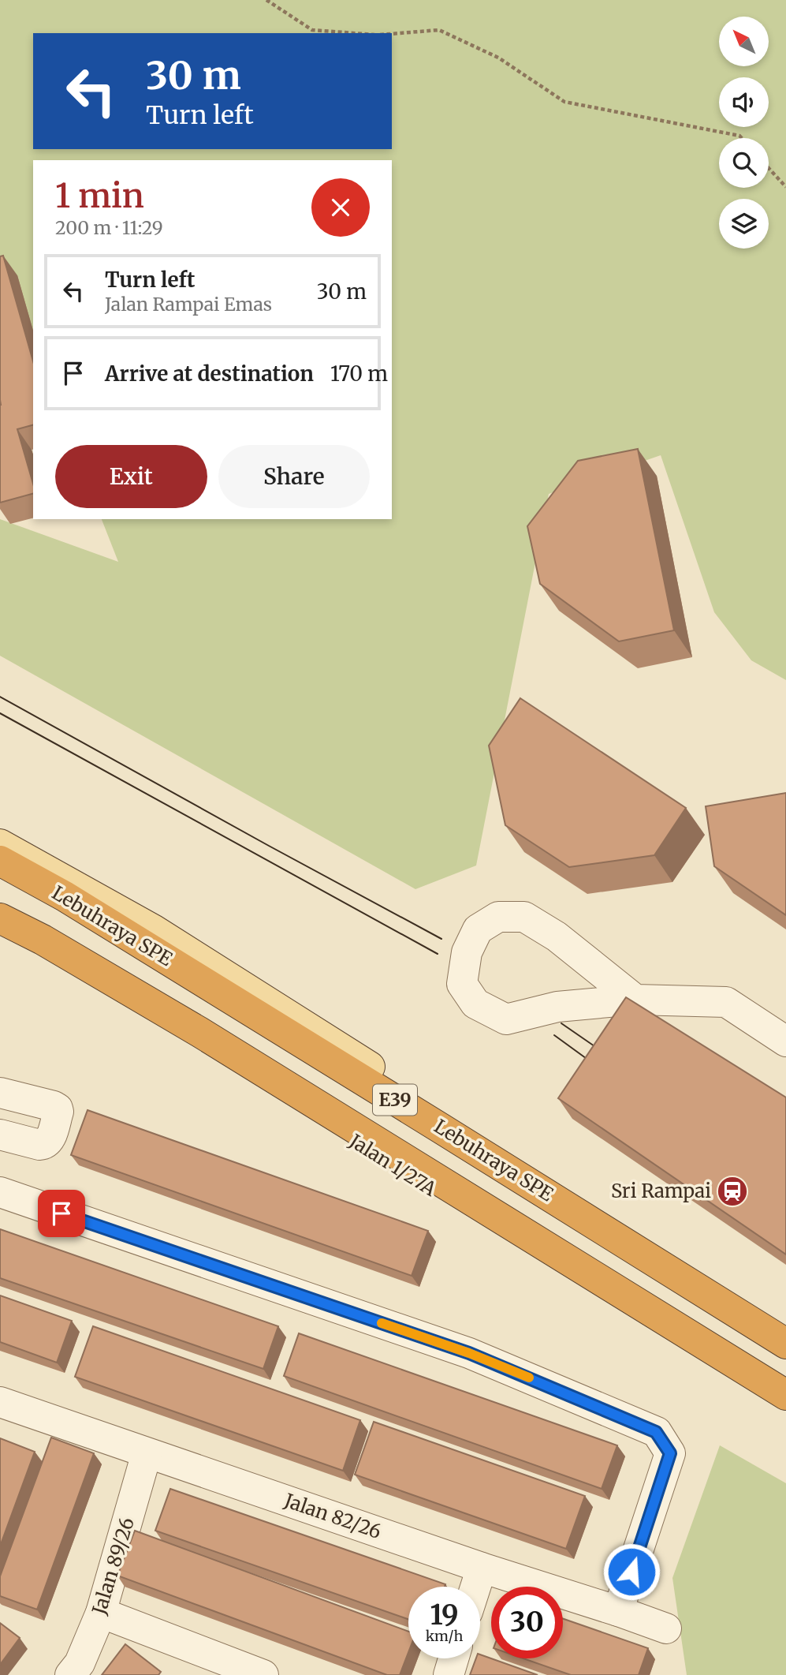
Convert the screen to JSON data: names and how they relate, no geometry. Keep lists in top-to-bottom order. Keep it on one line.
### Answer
{"streets":{"highway":["Lebuhraya SPE","E39"],"main road":["Jalan 1/27A"],"street":["Jalan 82/26","Jalan 89/26"]},"crossings":[["E39","Jalan 1/27A"],["Jalan 82/26","Jalan 89/26"]],"places":{"station":["Sri Rampai"]},"north":"top left","page":{"turn":["30 m","Turn left"],"heading":["1 min","200 m · 11:29"],"list":[{"name":"Turn left","note":"Jalan Rampai Emas","value":"30 m"},{"name":"Arrive at destination","value":"170 m"}],"buttons":["Exit","Share"],"speed":"19 km/h","limit":"30"}}
